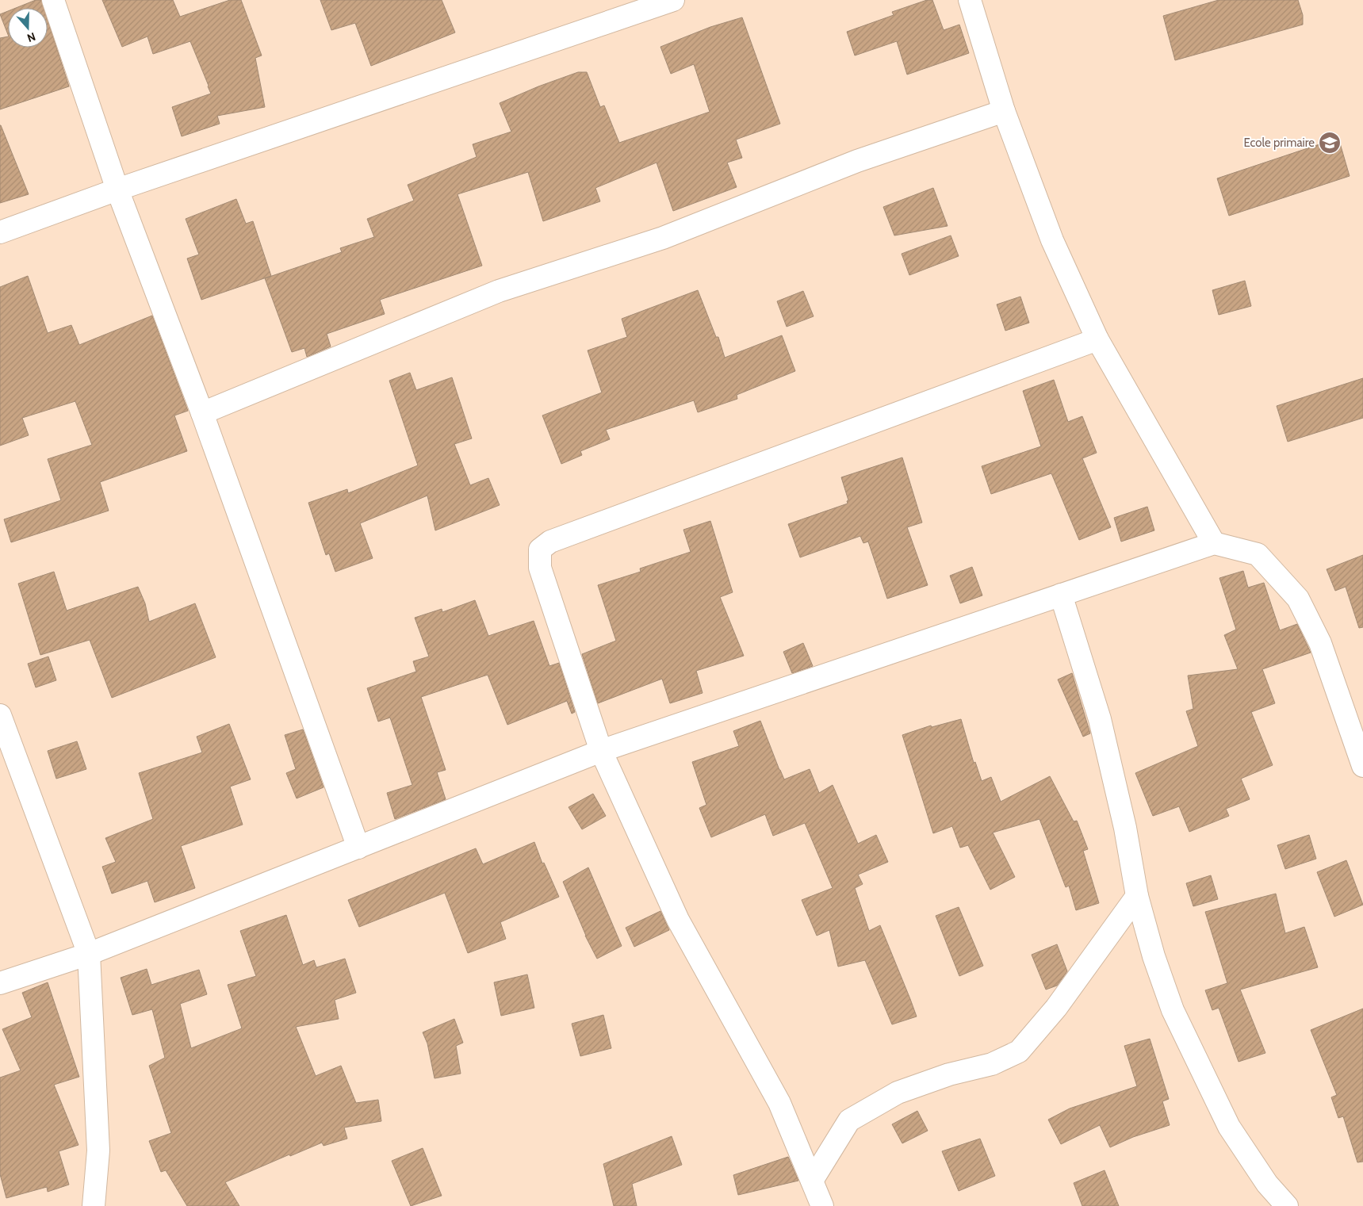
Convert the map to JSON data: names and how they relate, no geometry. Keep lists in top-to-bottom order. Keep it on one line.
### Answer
{"places":{"school or university":["Ecole primaire"]},"north":"bottom"}
